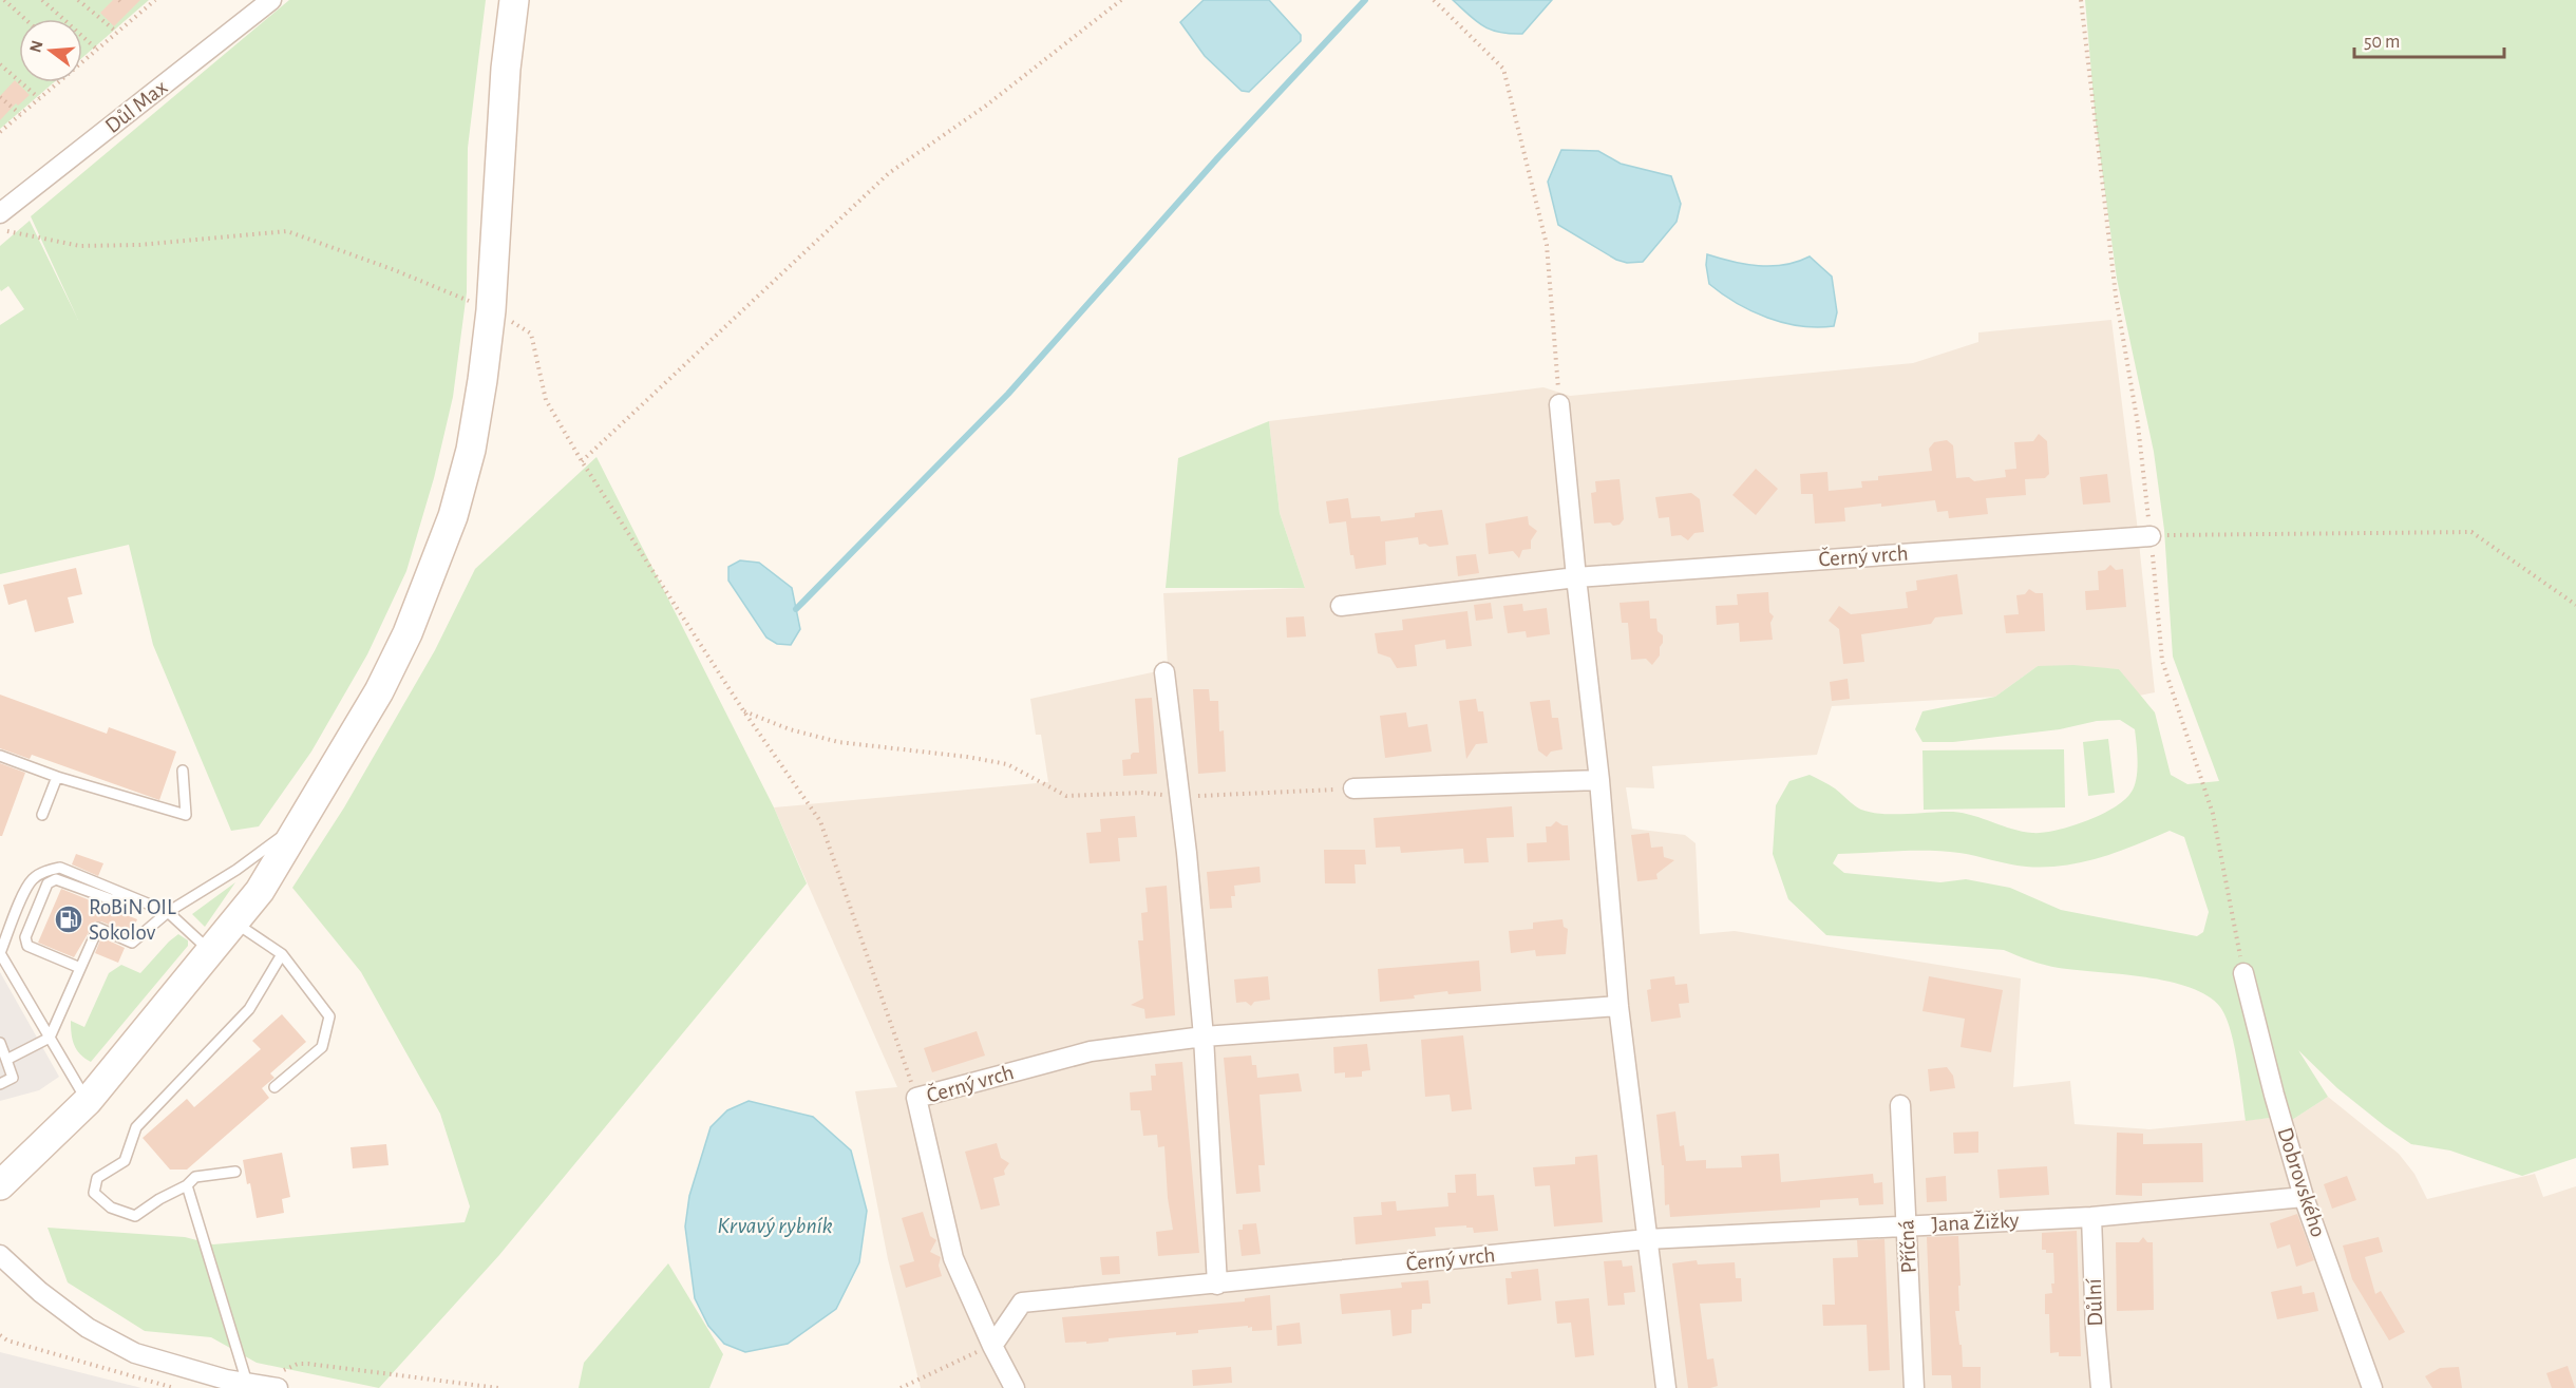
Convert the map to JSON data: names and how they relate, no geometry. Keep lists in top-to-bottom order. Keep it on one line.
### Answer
{"streets":{"street":["Důl Max","Černý vrch","Dobrovského","Jana Žižky","Příčná","Důlní"]},"crossings":[["Černý vrch","Jana Žižky"],["Dobrovského","Jana Žižky"],["Jana Žižky","Příčná"],["Jana Žižky","Důlní"]],"water":["Krvavý rybník"],"places":{"fuel station":["RoBiN OIL Sokolov"]},"scale_bar":"50 m","north":"left"}
